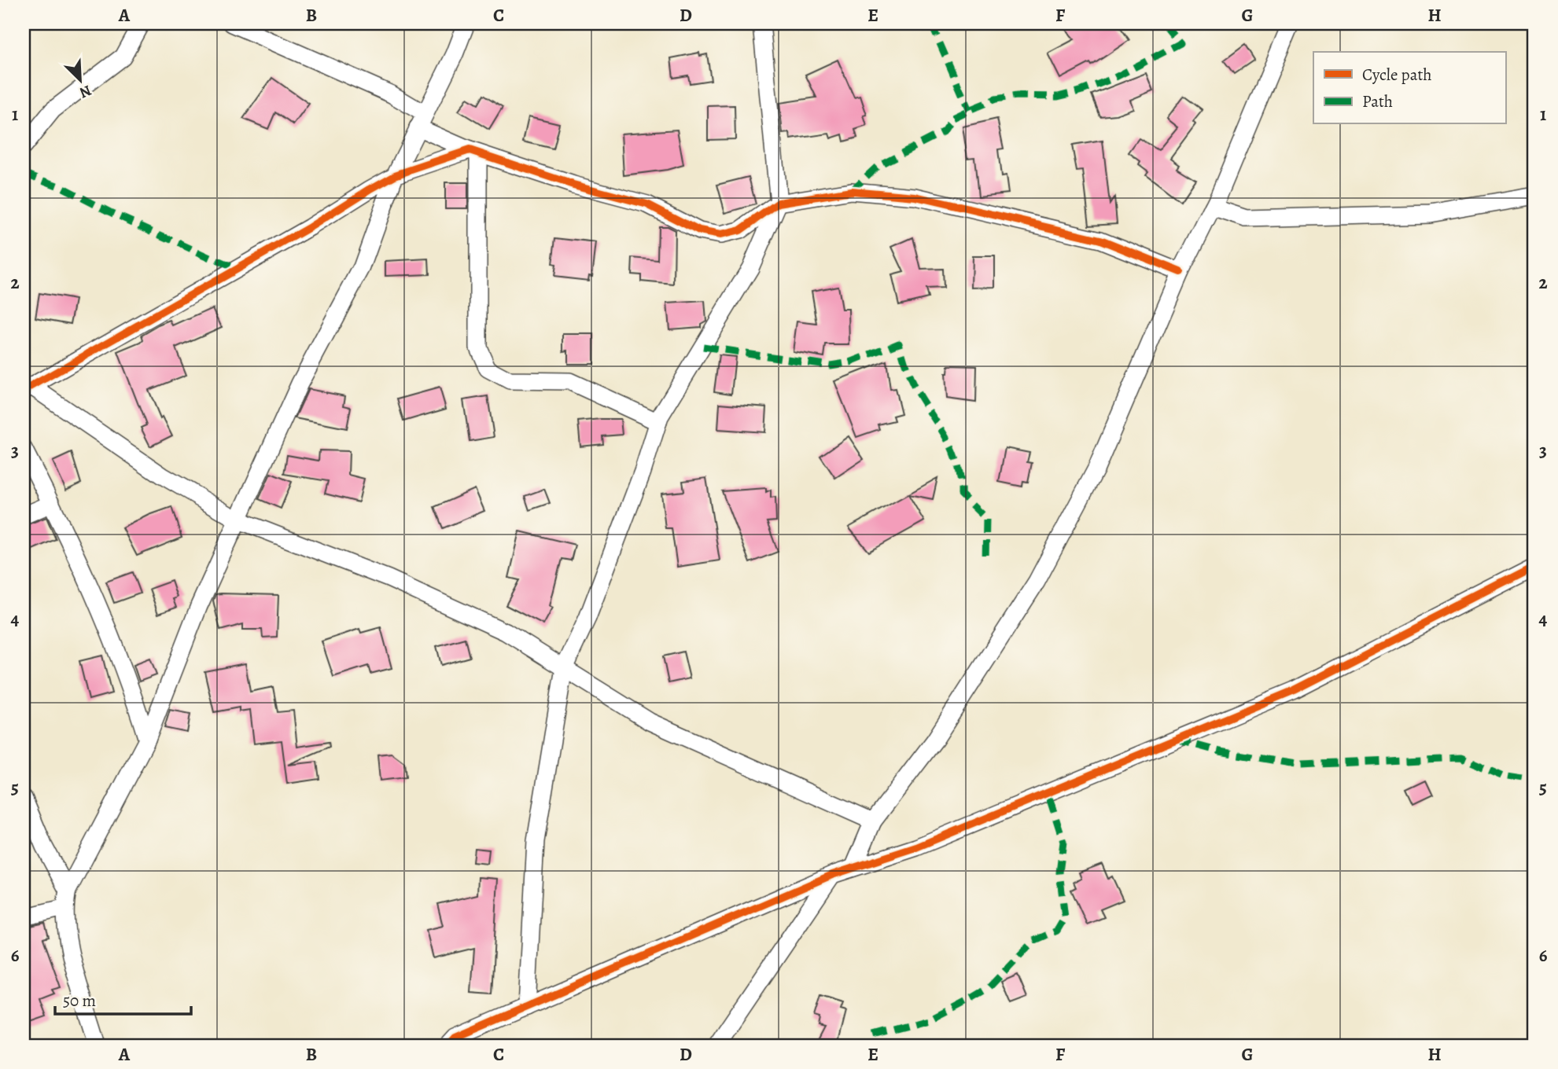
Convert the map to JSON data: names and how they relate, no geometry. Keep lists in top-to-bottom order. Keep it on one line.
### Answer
{"legend":["Cycle path","Path"],"scale_bar":"50 m","north":"bottom right","grid":{"columns":["A","B","C","D","E","F","G","H"],"rows":["1","2","3","4","5","6"]}}
